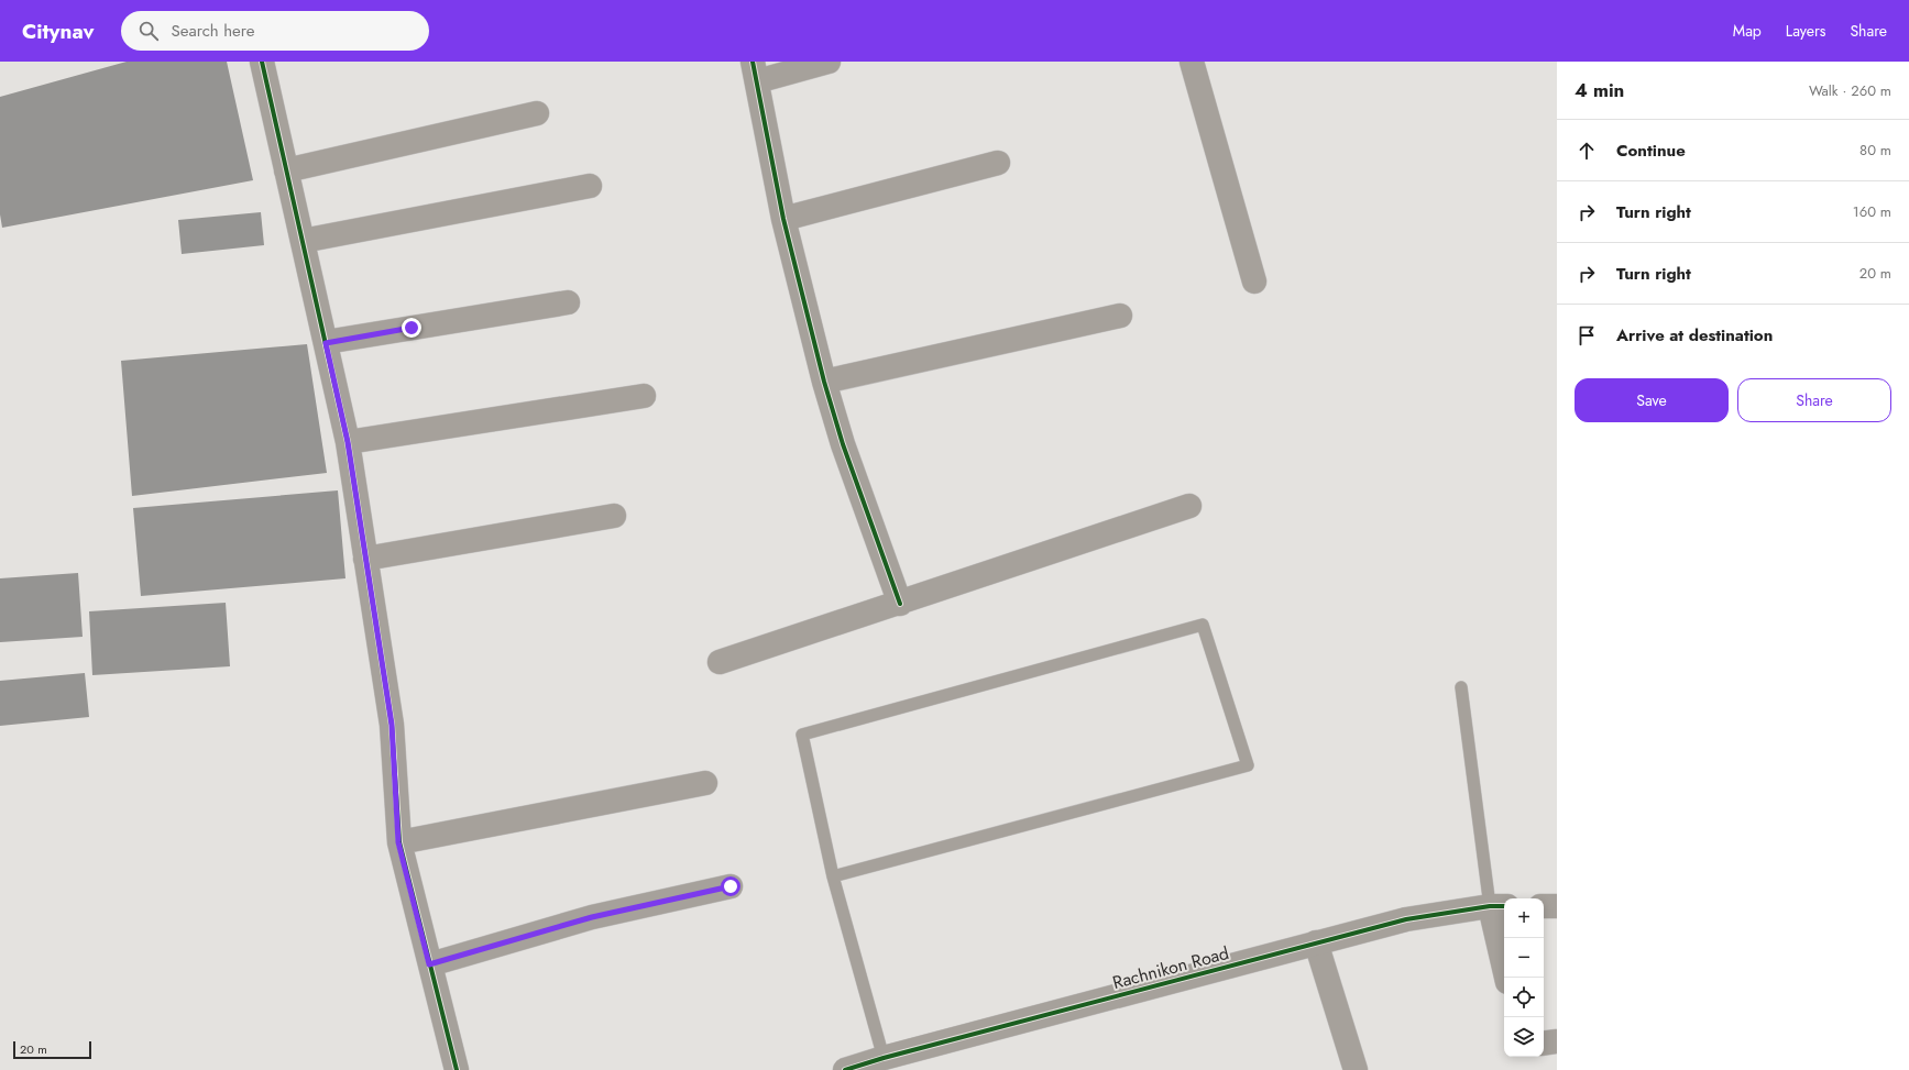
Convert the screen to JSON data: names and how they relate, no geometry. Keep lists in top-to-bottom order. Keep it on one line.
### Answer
{"streets":{"street":["Rachnikon Road"]},"scale_bar":"20 m","page":{"header":"Citynav","search":"Search here","nav":["Map","Layers","Share"],"heading":["4 min","Walk · 260 m"],"list":[["Continue","80 m"],["Turn right","160 m"],["Turn right","20 m"],"Arrive at destination"],"buttons":["Save","Share"],"map_buttons":["+","−"],"scale":"20 m"}}
